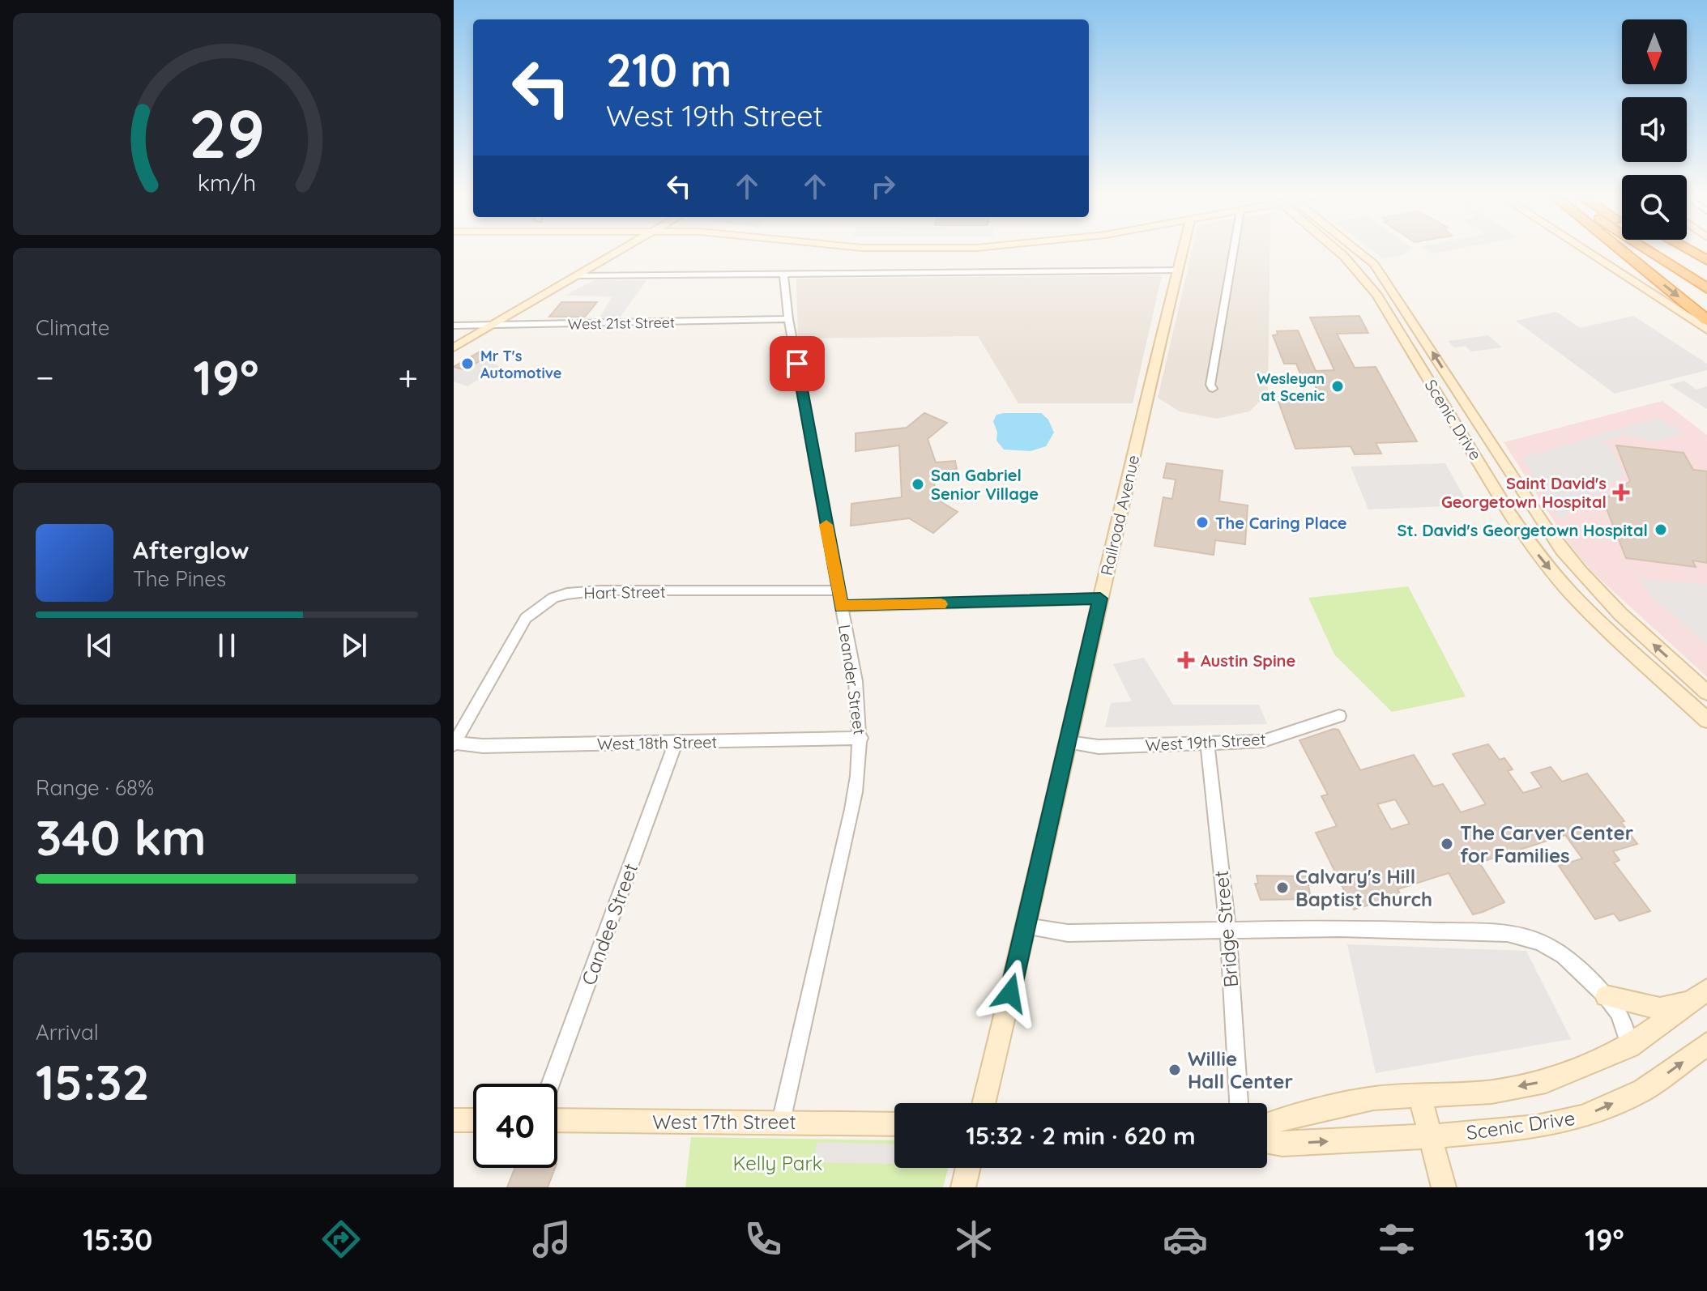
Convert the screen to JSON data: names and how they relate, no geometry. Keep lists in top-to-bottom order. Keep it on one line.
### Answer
{"streets":{"street":["West 21st Street","Scenic Drive","Railroad Avenue","Hart Street","Leander Street","West 19th Street","West 18th Street","Candee Street","Bridge Street","West 17th Street"]},"crossings":[["West 21st Street","Leander Street"],["Railroad Avenue","West 19th Street"],["Hart Street","Leander Street"],["Hart Street","West 18th Street"],["Leander Street","West 18th Street"],["Leander Street","West 17th Street"],["West 19th Street","Bridge Street"],["West 18th Street","Candee Street"]],"parks":["Kelly Park"],"places":{"other":["Mr T's Automotive","Wesleyan at Scenic","San Gabriel Senior Village","The Caring Place","St. David's Georgetown Hospital","The Carver Center for Families","Calvary's Hill Baptist Church","Willie Hall Center"],"health":["Saint David's Georgetown Hospital","Austin Spine"]},"north":"bottom","page":{"turn":["210 m","West 19th Street"],"tile":["Climate",["Range · 68%","340 km"],["Arrival","15:32"]],"heat":["−","19°","+"],"song":["Afterglow","The Pines"],"limit":"40","trip":"15:32 · 2 min · 620 m","tabs":["15:30","19°"],"gauge":["29","km/h"]}}
